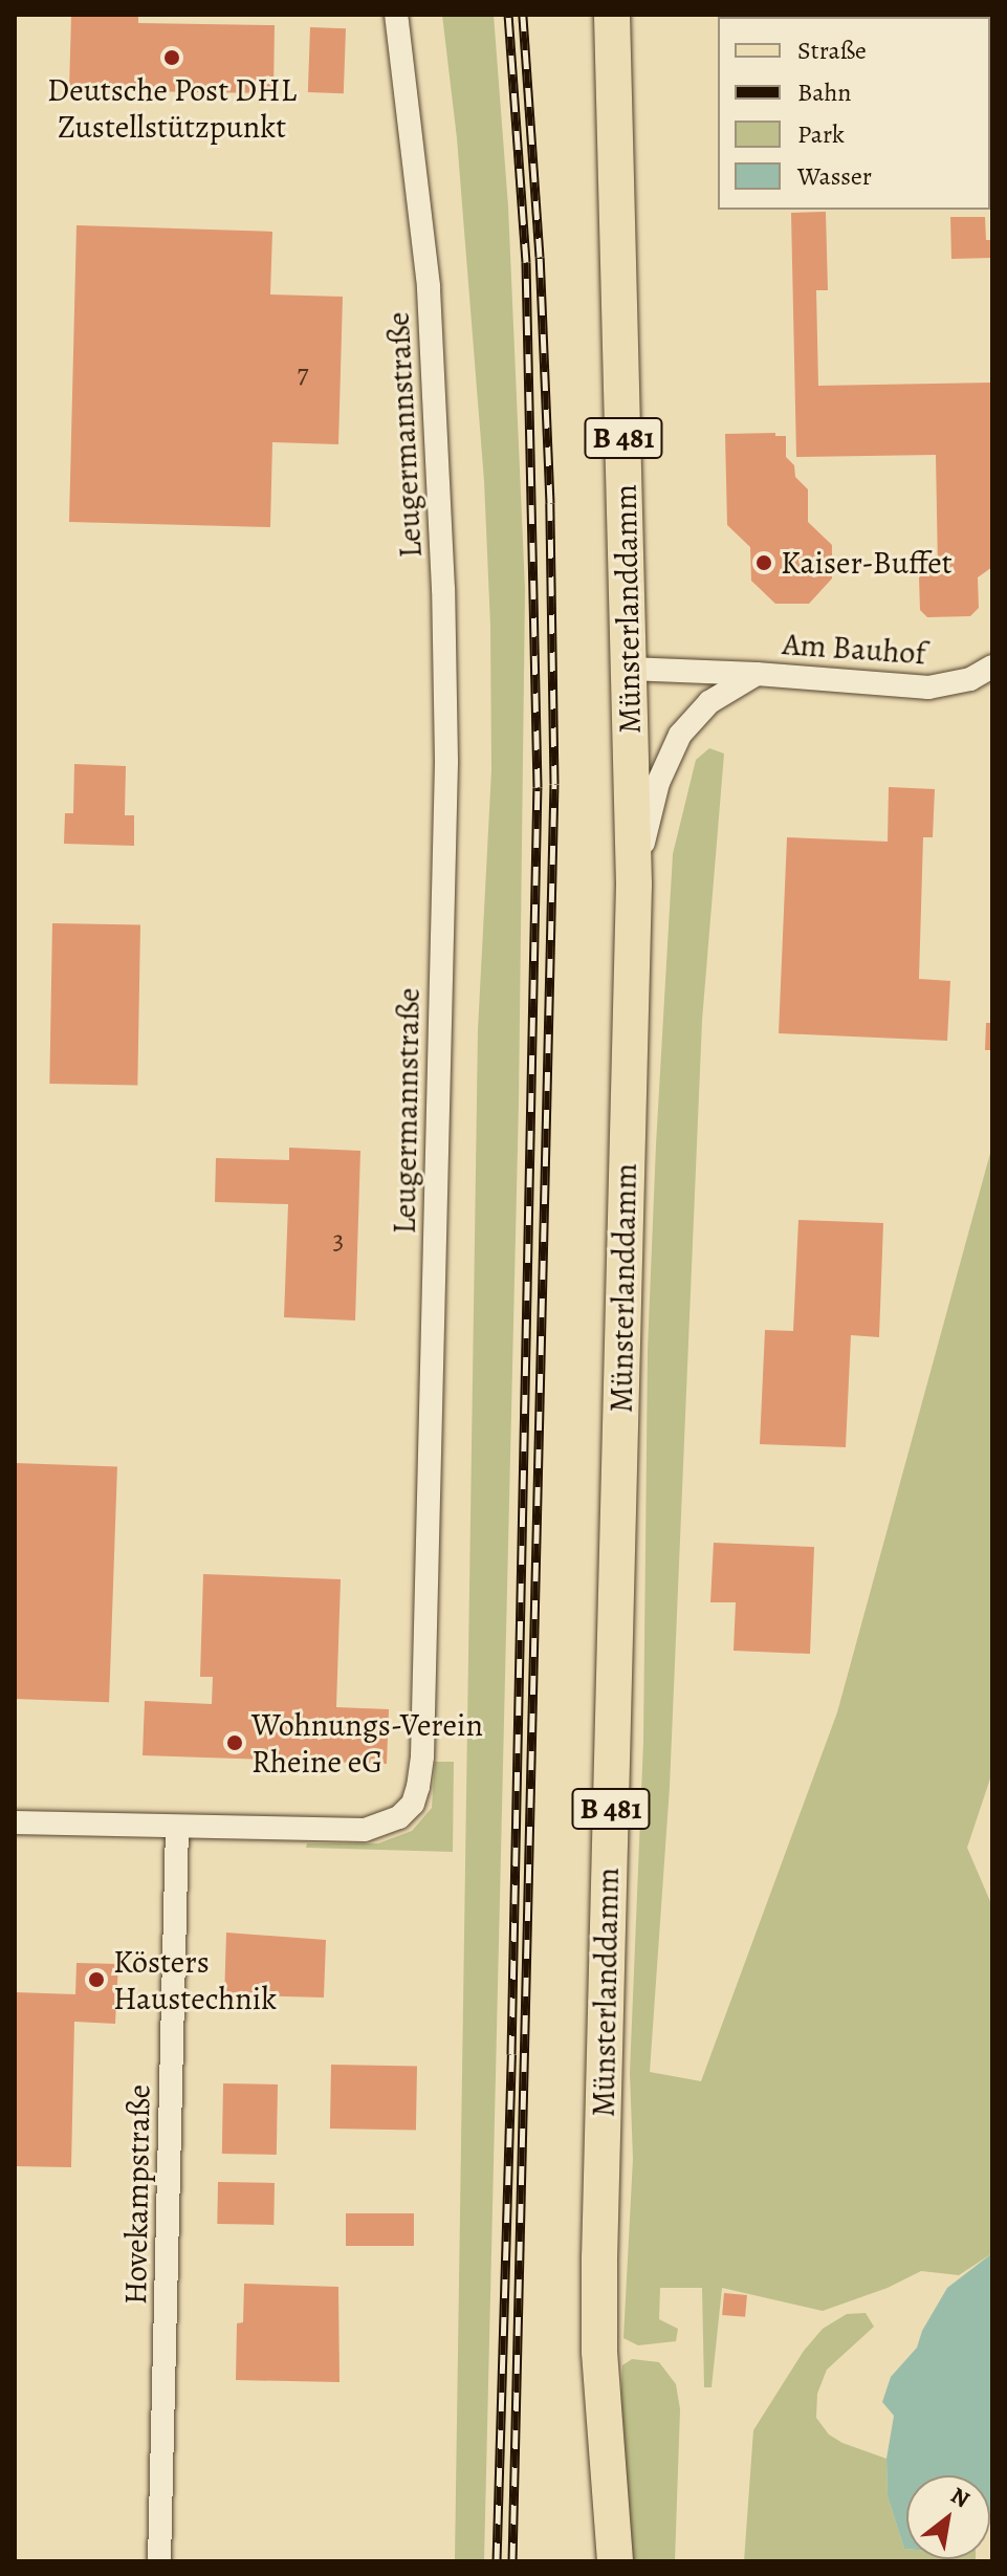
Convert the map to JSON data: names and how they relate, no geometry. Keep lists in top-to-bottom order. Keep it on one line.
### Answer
{"streets":{"main road":["B 481","Münsterlanddamm"],"street":["Leugermannstraße","Am Bauhof","Hovekampstraße"]},"crossings":[["Leugermannstraße","Hovekampstraße"],["Münsterlanddamm","Am Bauhof"]],"places":["Deutsche Post DHL Zustellstützpunkt","Kaiser-Buffet","Wohnungs-Verein Rheine eG","Kösters Haustechnik"],"house_numbers":["7","3"],"legend":["Straße","Bahn","Park","Wasser"],"north":"top right"}
